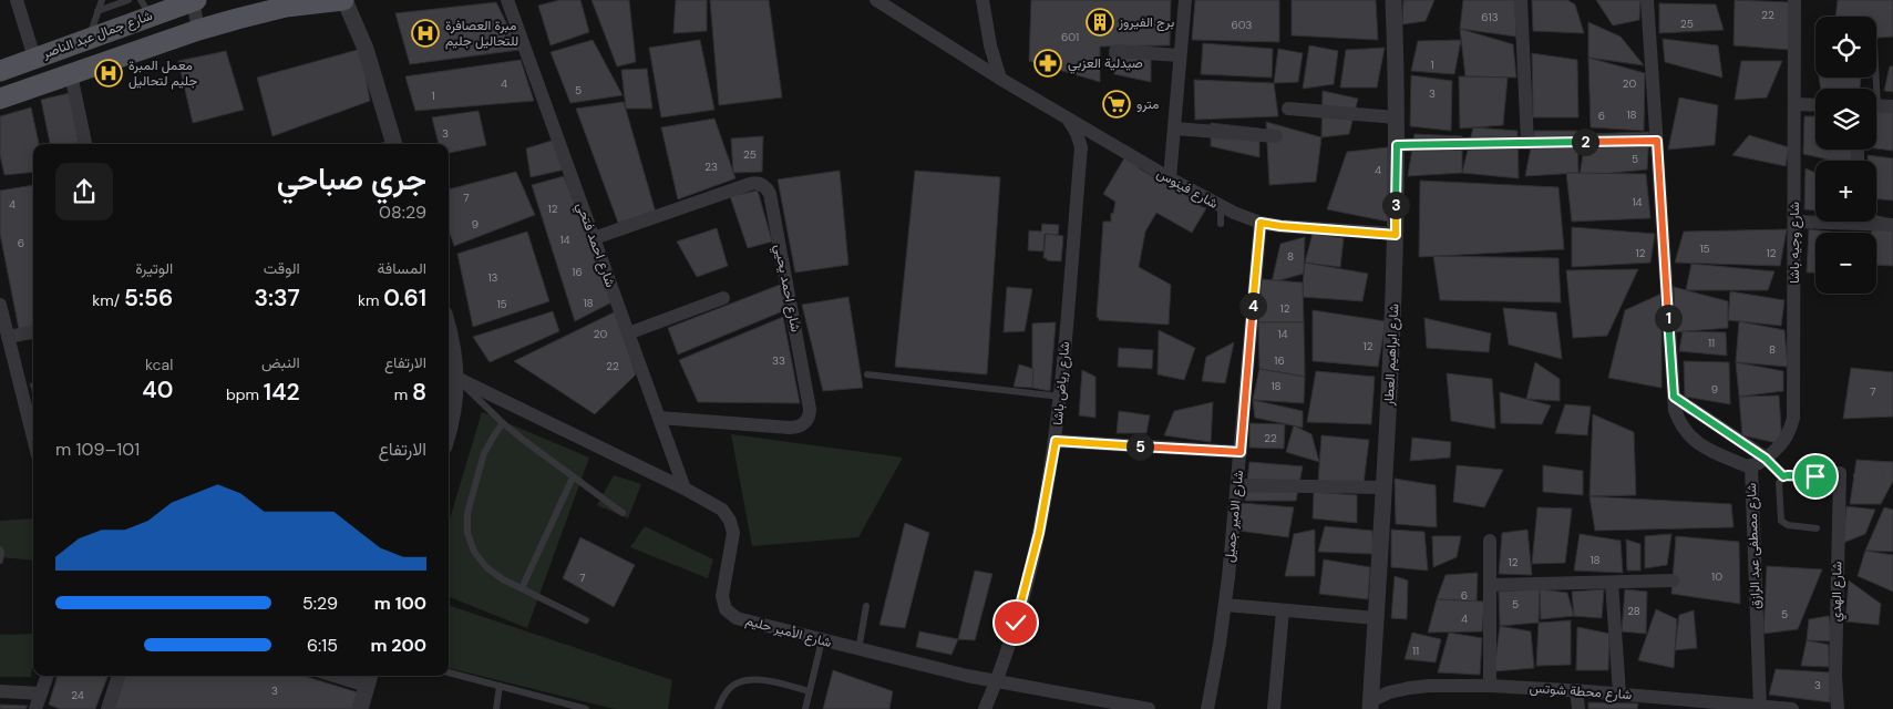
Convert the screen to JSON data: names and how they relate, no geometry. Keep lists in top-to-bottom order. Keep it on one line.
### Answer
{"streets":{"main road":["شارع جمال عبد الناصر"],"street":["شارع فينوس","شارع وجيه باشا","شارع احمد فتحي","شارع احمد يحيي","شارع ابراهيم العطار","شارع رياض باشا","شارع الامير جميل","شارع مصطفى عبد الرازق","شارع الهدي","شارع الأمير حليم","شارع محطة شوتس"]},"crossings":[["شارع فينوس","شارع ابراهيم العطار"],["شارع فينوس","شارع رياض باشا"],["شارع فينوس","شارع الامير جميل"],["شارع وجيه باشا","شارع مصطفى عبد الرازق"],["شارع احمد فتحي","شارع احمد يحيي"],["شارع احمد فتحي","شارع الأمير حليم"],["شارع ابراهيم العطار","شارع محطة شوتس"],["شارع رياض باشا","شارع الأمير حليم"],["شارع مصطفى عبد الرازق","شارع محطة شوتس"]],"places":{"building":["برج الفيروز"],"hospital":["مبرة العصافرة للتحاليل جليم","معمل المبرة جليم لتحاليل"],"pharmacy":["صيدلية العزبي"],"supermarket":["مترو"]},"house_numbers":["22","613","25","603","601","1","4","20","5","3","1","18","6","3","25","5","23","4","7","14","4","12","9","14","6","15","12","12","8","16","13","18","15","12","20","14","11","12","8","33","16","22","18","9","7","22","18","12","10","7","6","5","28","5","4","11","3","3","24"],"page":{"map_buttons":["+","−"],"pins":["2","3","4","1","5"],"heading":["جري صباحي","08:29"],"stats":[["المسافة","0.61 km"],["الوقت","3:37"],["الوتيرة","5:56 /km"],["الارتفاع","8 m"],["النبض","142 bpm"],["kcal","40"]],"chart":["الارتفاع","101–109 m"],"list":[{"name":"100 m","note":"5:29"},{"name":"200 m","note":"6:15"}]}}
